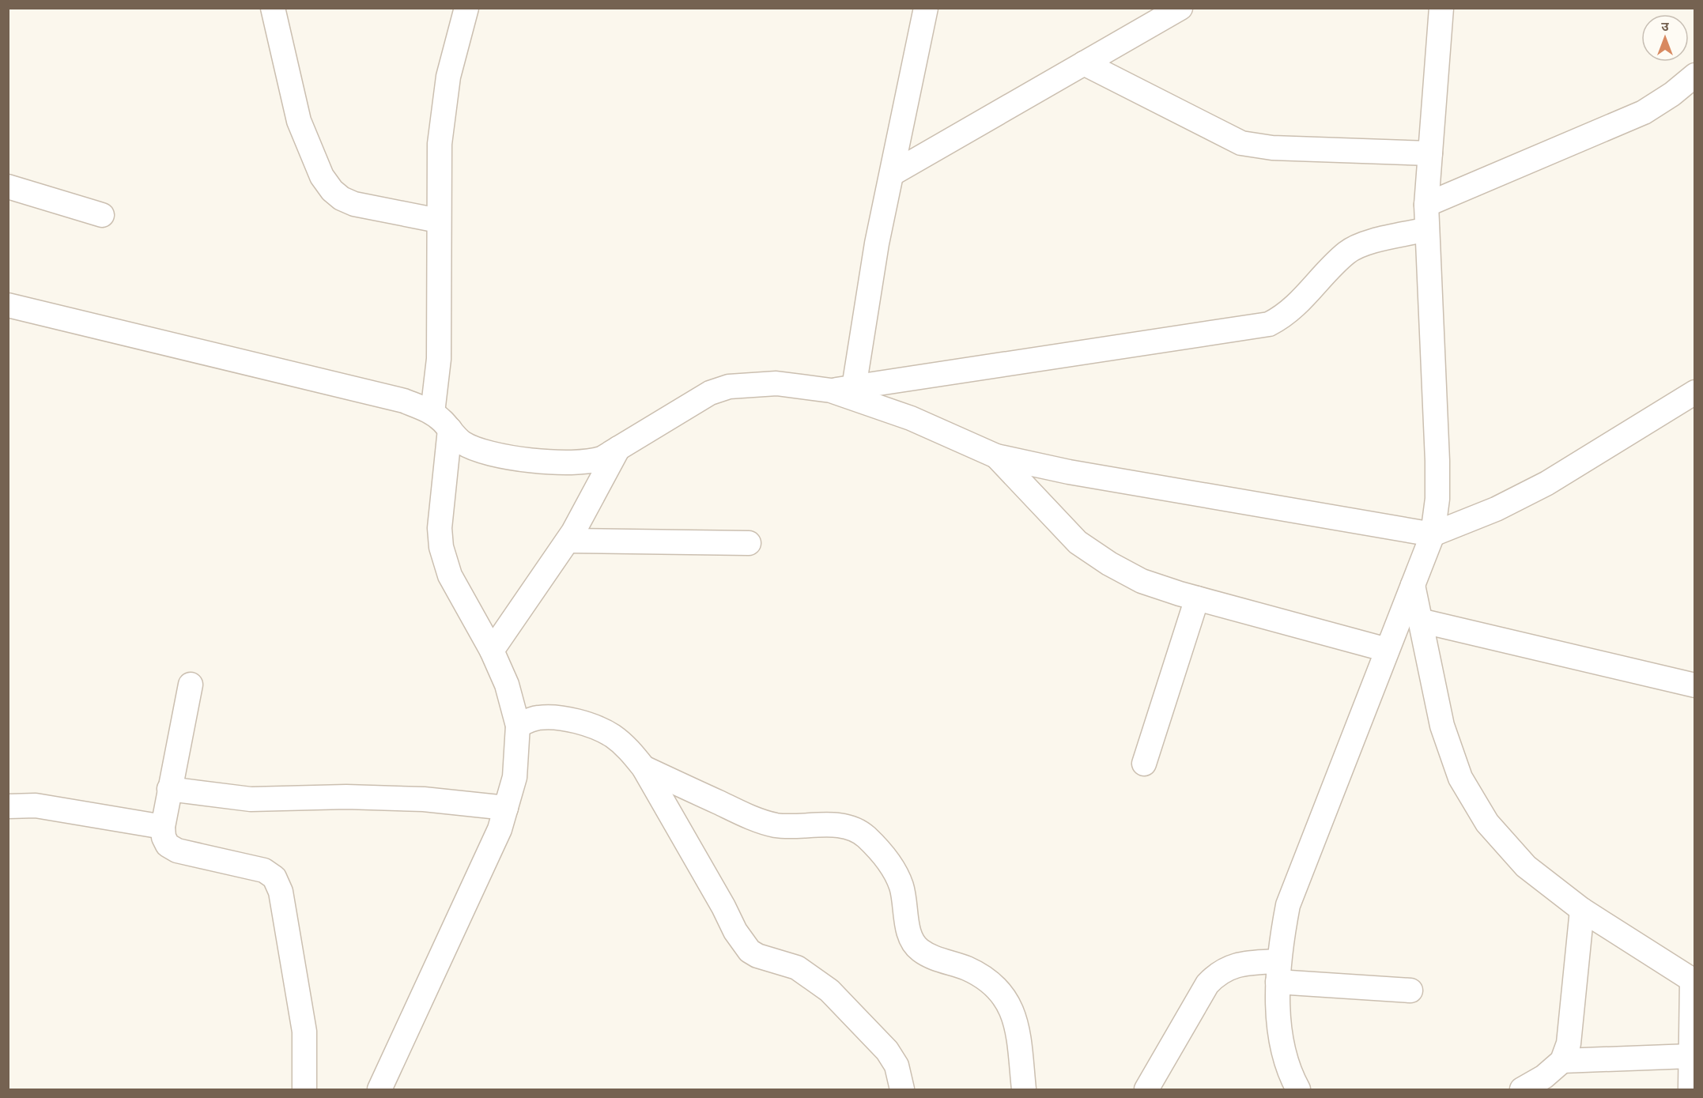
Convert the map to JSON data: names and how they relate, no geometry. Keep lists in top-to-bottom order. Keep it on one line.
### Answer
{"north":"top"}
